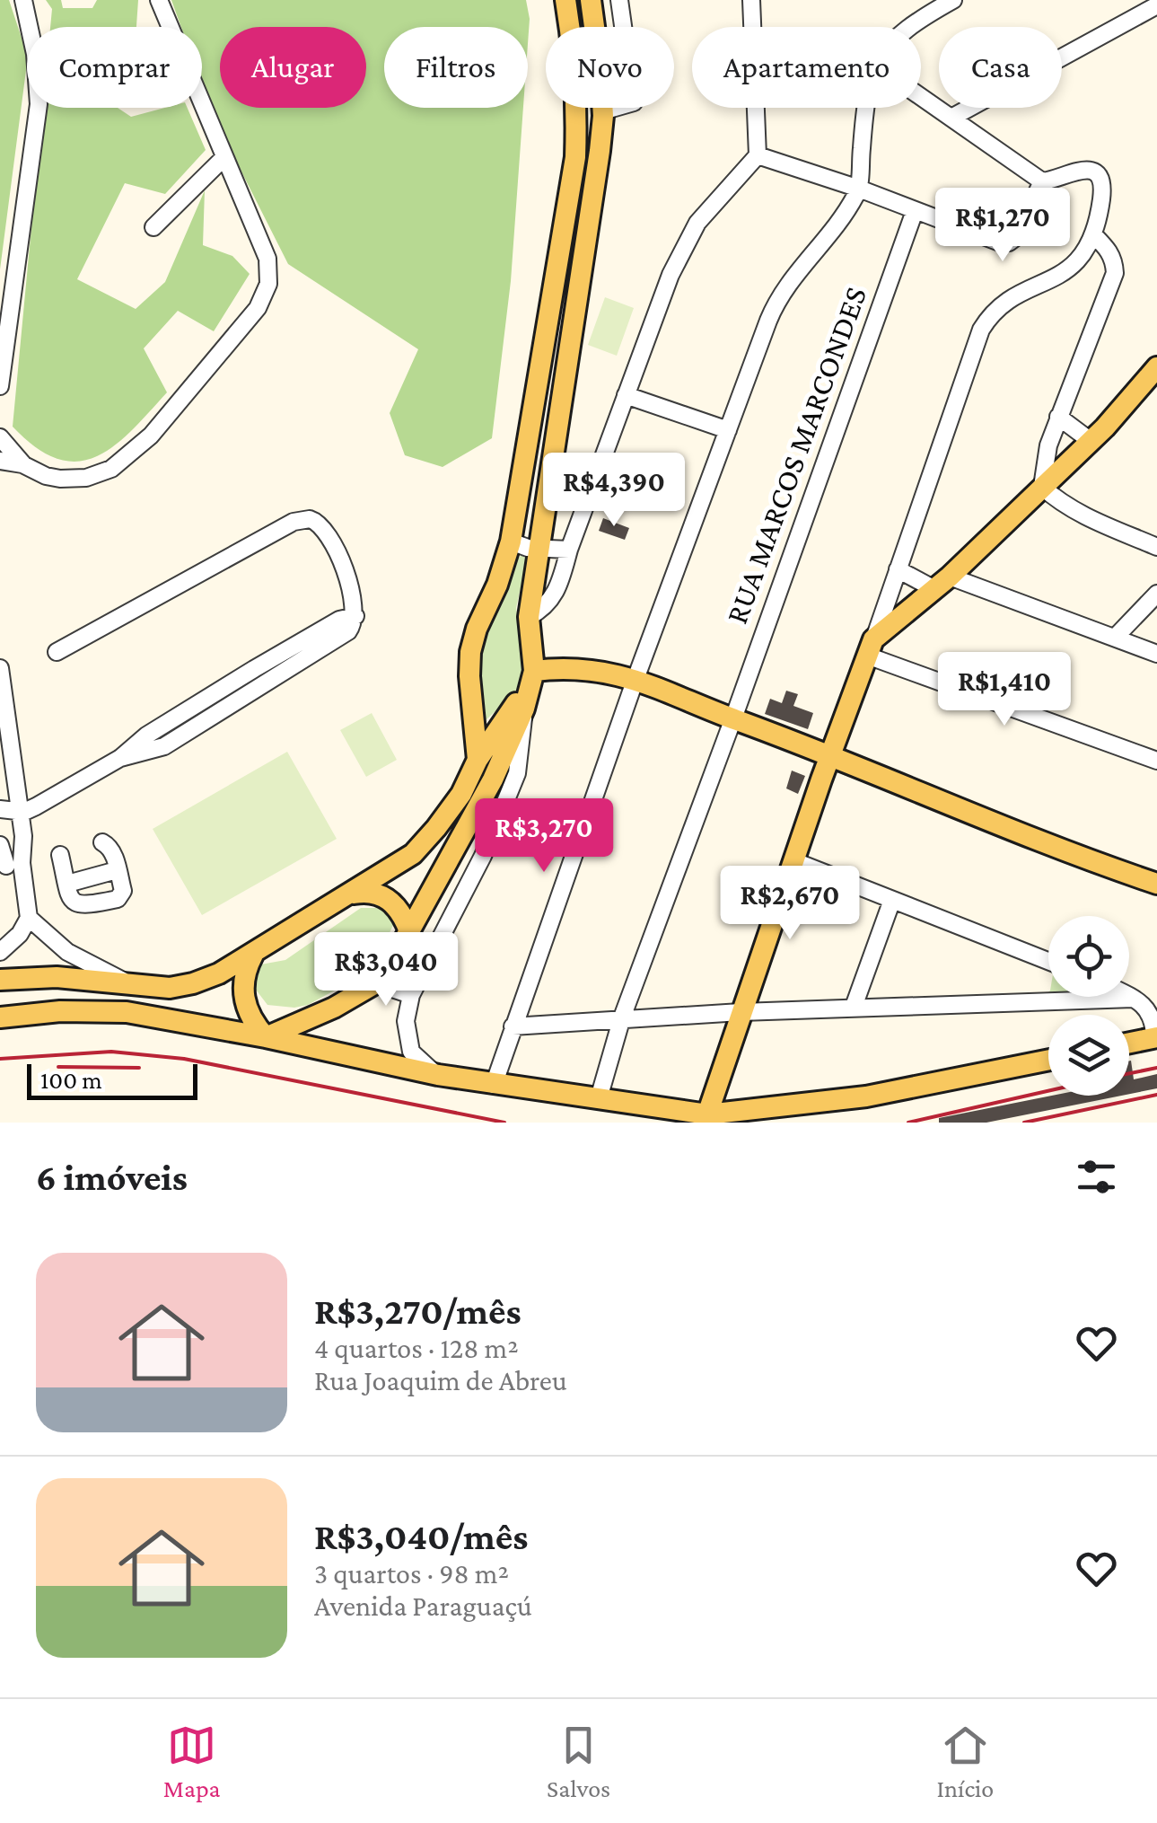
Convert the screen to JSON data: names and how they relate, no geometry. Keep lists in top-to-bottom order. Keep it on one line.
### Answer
{"streets":{"street":["RUA MARCOS MARCONDES"]},"scale_bar":"100 m","page":{"chip":["Comprar","Alugar","Filtros","Novo","Apartamento","Casa"],"price":["R$1,270","R$4,390","R$1,410","R$3,270","R$2,670","R$3,040"],"scale":"100 m","heading":"6 imóveis","list":[{"name":"R$3,270/mês","note":"4 quartos · 128 m² · Rua Joaquim de Abreu"},{"name":"R$3,040/mês","note":"3 quartos · 98 m² · Avenida Paraguaçú"}],"tabs":["Mapa","Salvos","Início"]}}
